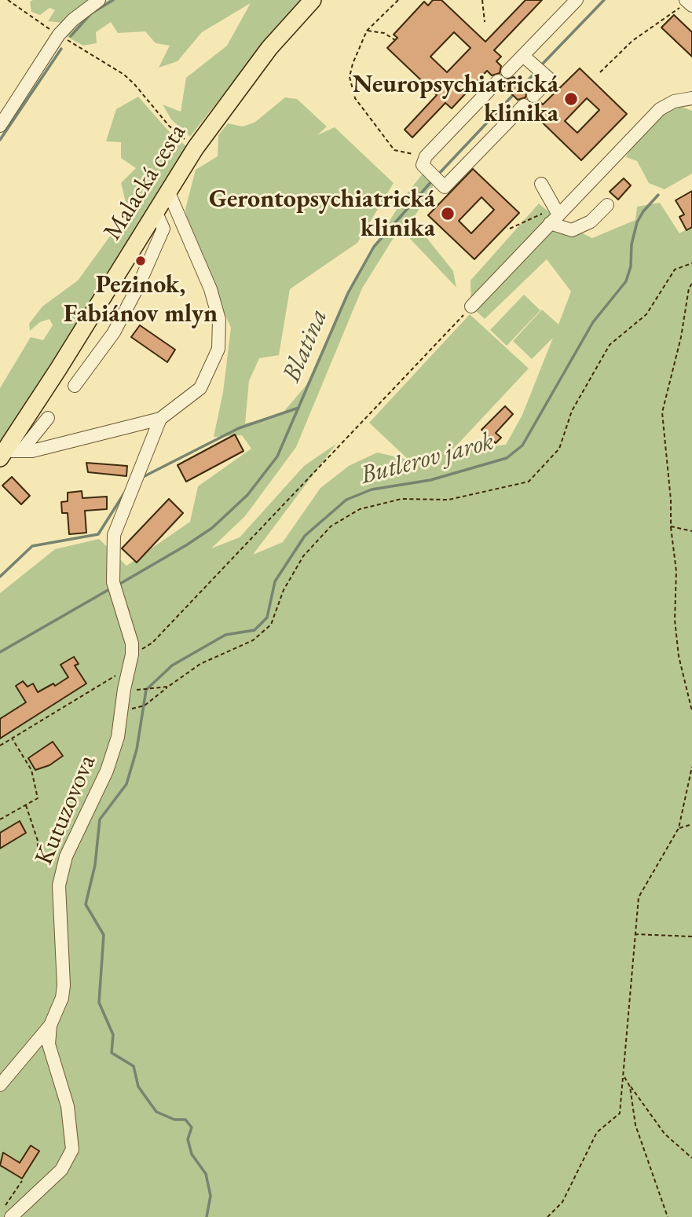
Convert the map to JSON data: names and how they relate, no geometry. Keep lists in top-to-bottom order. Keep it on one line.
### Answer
{"streets":{"main road":["Malacká cesta"],"lane":["Kutuzovova"]},"water":["Blatina","Butlerov jarok"],"places":["Neuropsychiatrická klinika","Gerontopsychiatrická klinika","Pezinok, Fabiánov mlyn"]}
